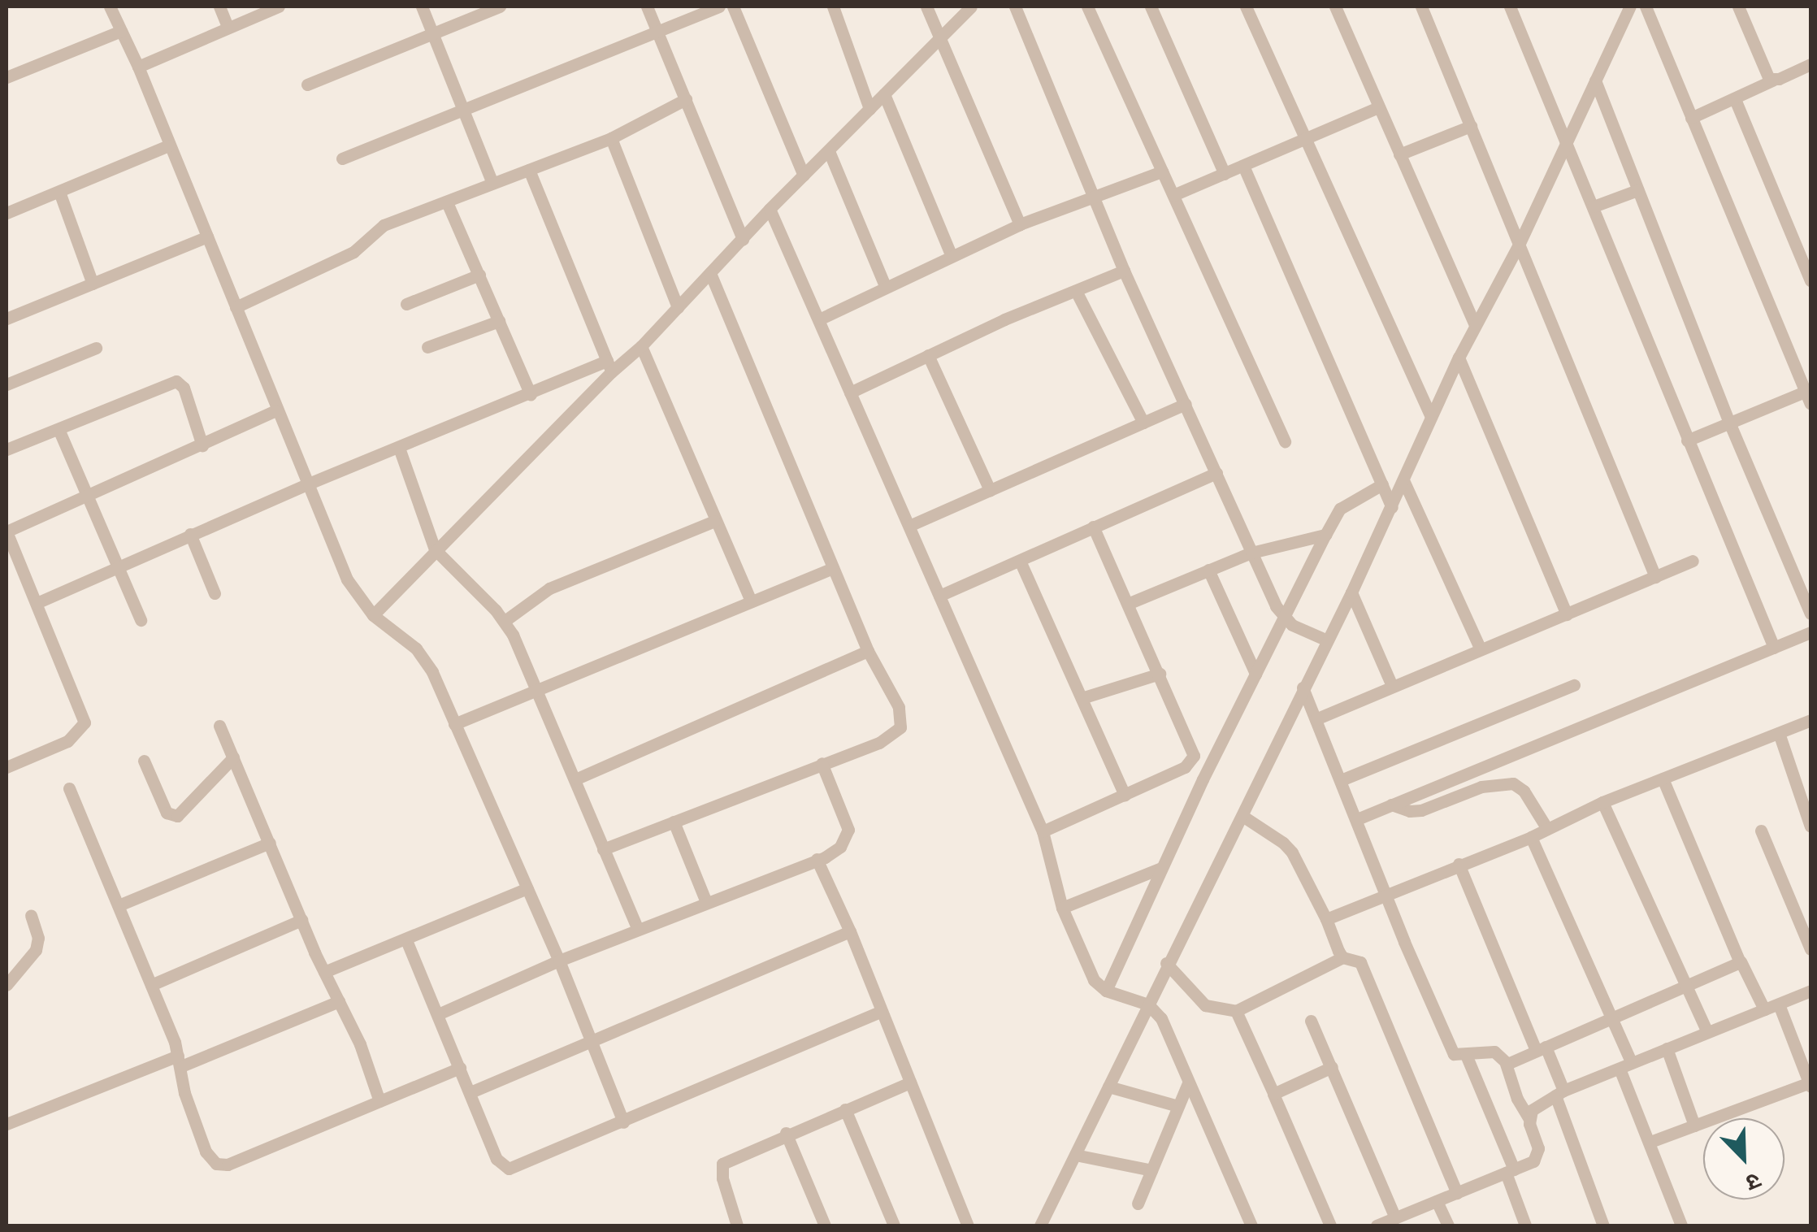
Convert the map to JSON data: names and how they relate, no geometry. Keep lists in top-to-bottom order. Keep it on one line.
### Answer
{"north":"bottom right"}
